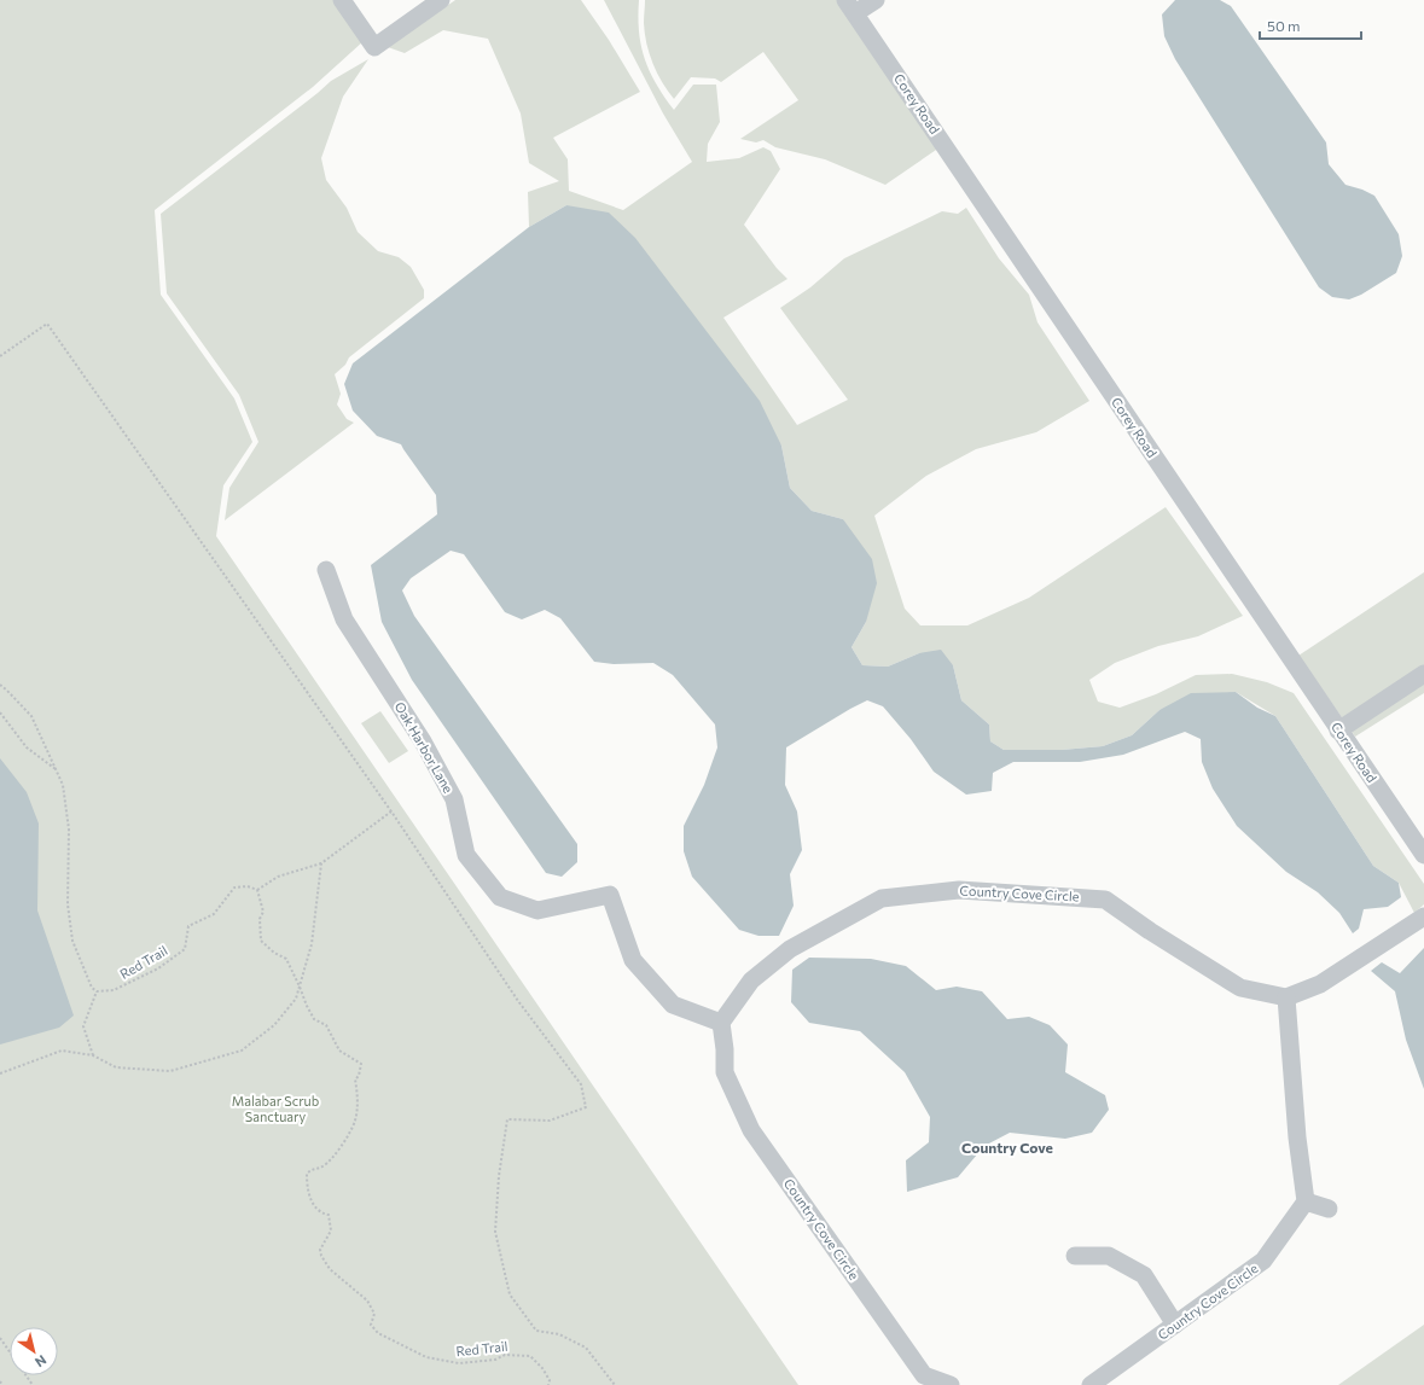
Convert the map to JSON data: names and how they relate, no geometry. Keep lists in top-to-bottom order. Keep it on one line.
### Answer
{"streets":{"street":["Corey Road","Oak Harbor Lane","Country Cove Circle"],"path":["Red Trail"]},"crossings":[["Oak Harbor Lane","Country Cove Circle"]],"districts":["Country Cove"],"parks":["Malabar Scrub Sanctuary"],"scale_bar":"50 m","north":"bottom right"}
